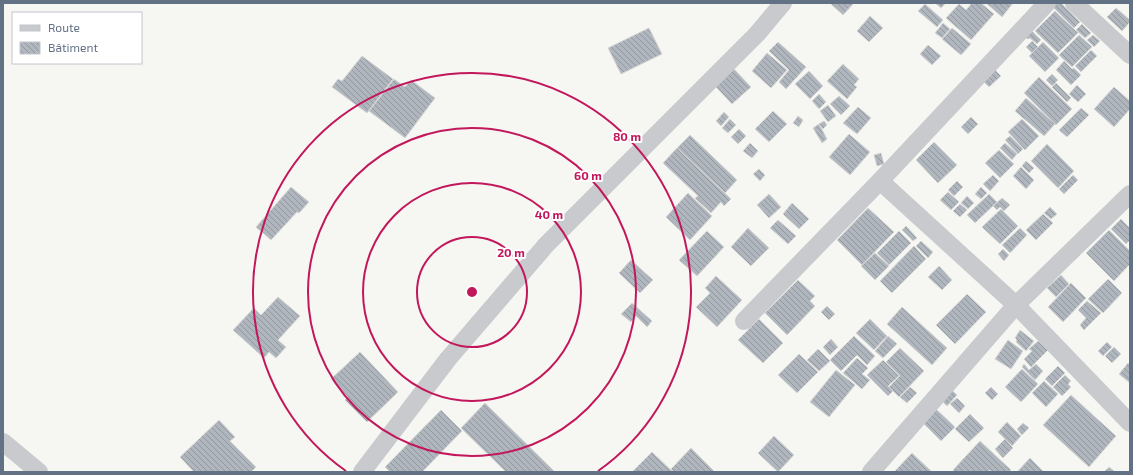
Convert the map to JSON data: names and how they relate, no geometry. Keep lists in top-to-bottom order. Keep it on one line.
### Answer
{"legend":["Route","Bâtiment"],"rings":["80 m","60 m","40 m","20 m"]}
